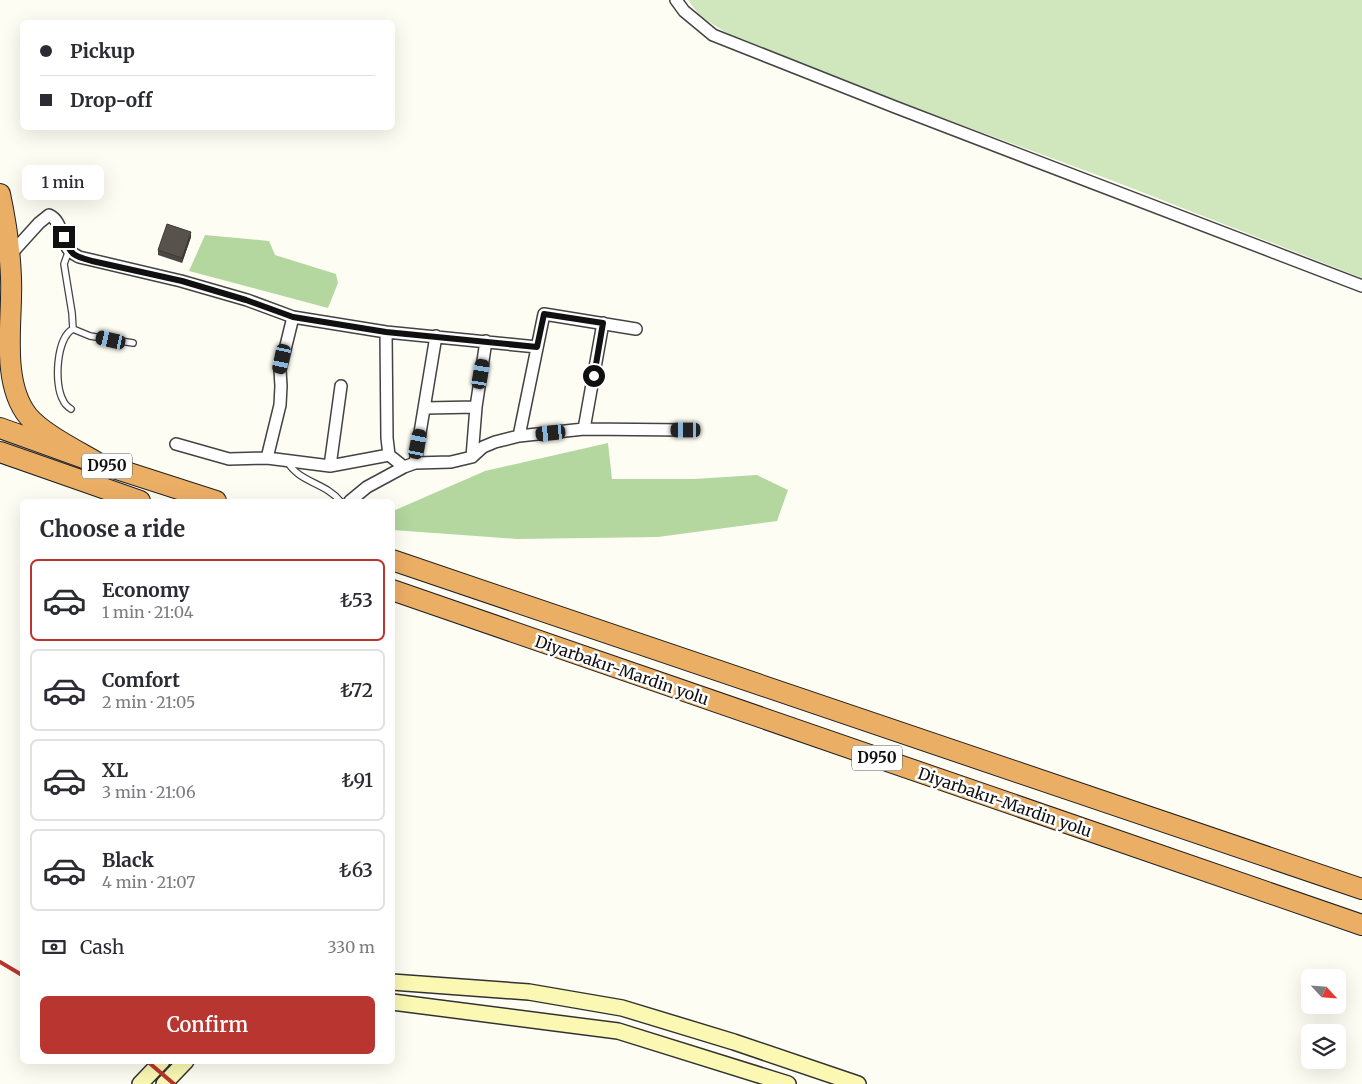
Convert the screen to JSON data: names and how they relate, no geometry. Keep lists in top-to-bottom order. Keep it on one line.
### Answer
{"streets":{"highway":["D950","Diyarbakır-Mardin yolu"]},"north":"bottom right","page":{"banner":["Pickup","Drop-off"],"bubble":"1 min","heading":"Choose a ride","list":[{"name":"Economy","note":"1 min · 21:04","value":"₺53"},{"name":"Comfort","note":"2 min · 21:05","value":"₺72"},{"name":"XL","note":"3 min · 21:06","value":"₺91"},{"name":"Black","note":"4 min · 21:07","value":"₺63"}],"pay":["Cash","330 m"],"buttons":"Confirm"}}
